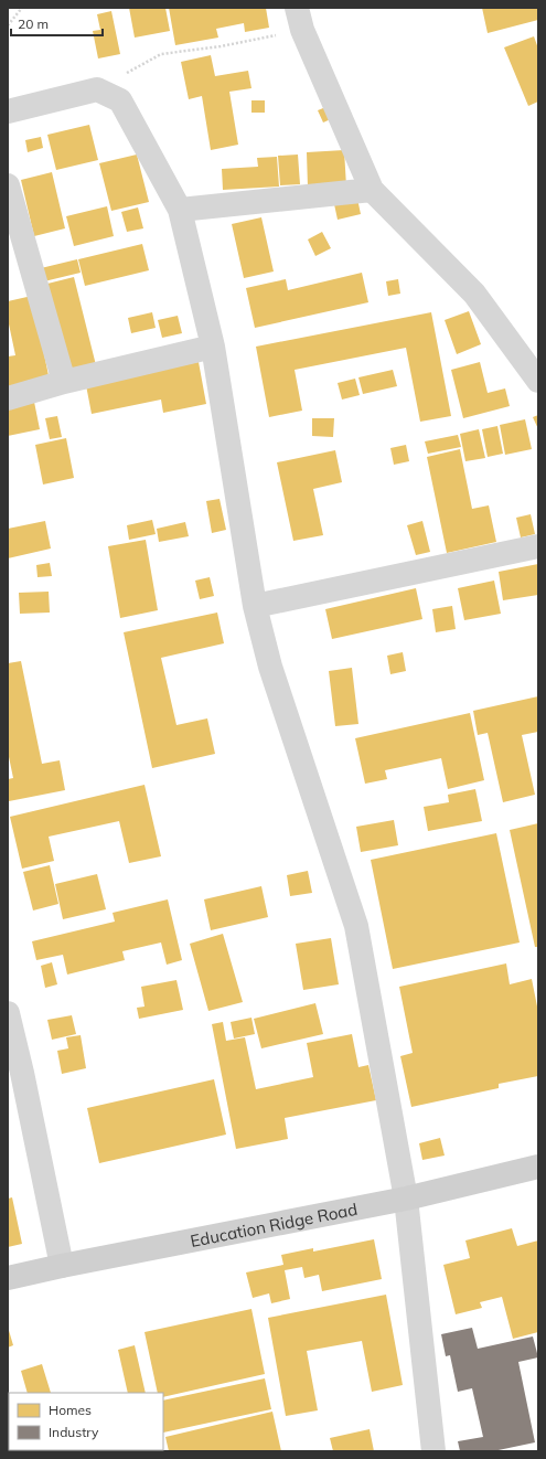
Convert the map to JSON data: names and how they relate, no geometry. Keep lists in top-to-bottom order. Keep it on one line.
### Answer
{"streets":{"main road":["Education Ridge Road"]},"legend":["Homes","Industry"],"scale_bar":"20 m"}
